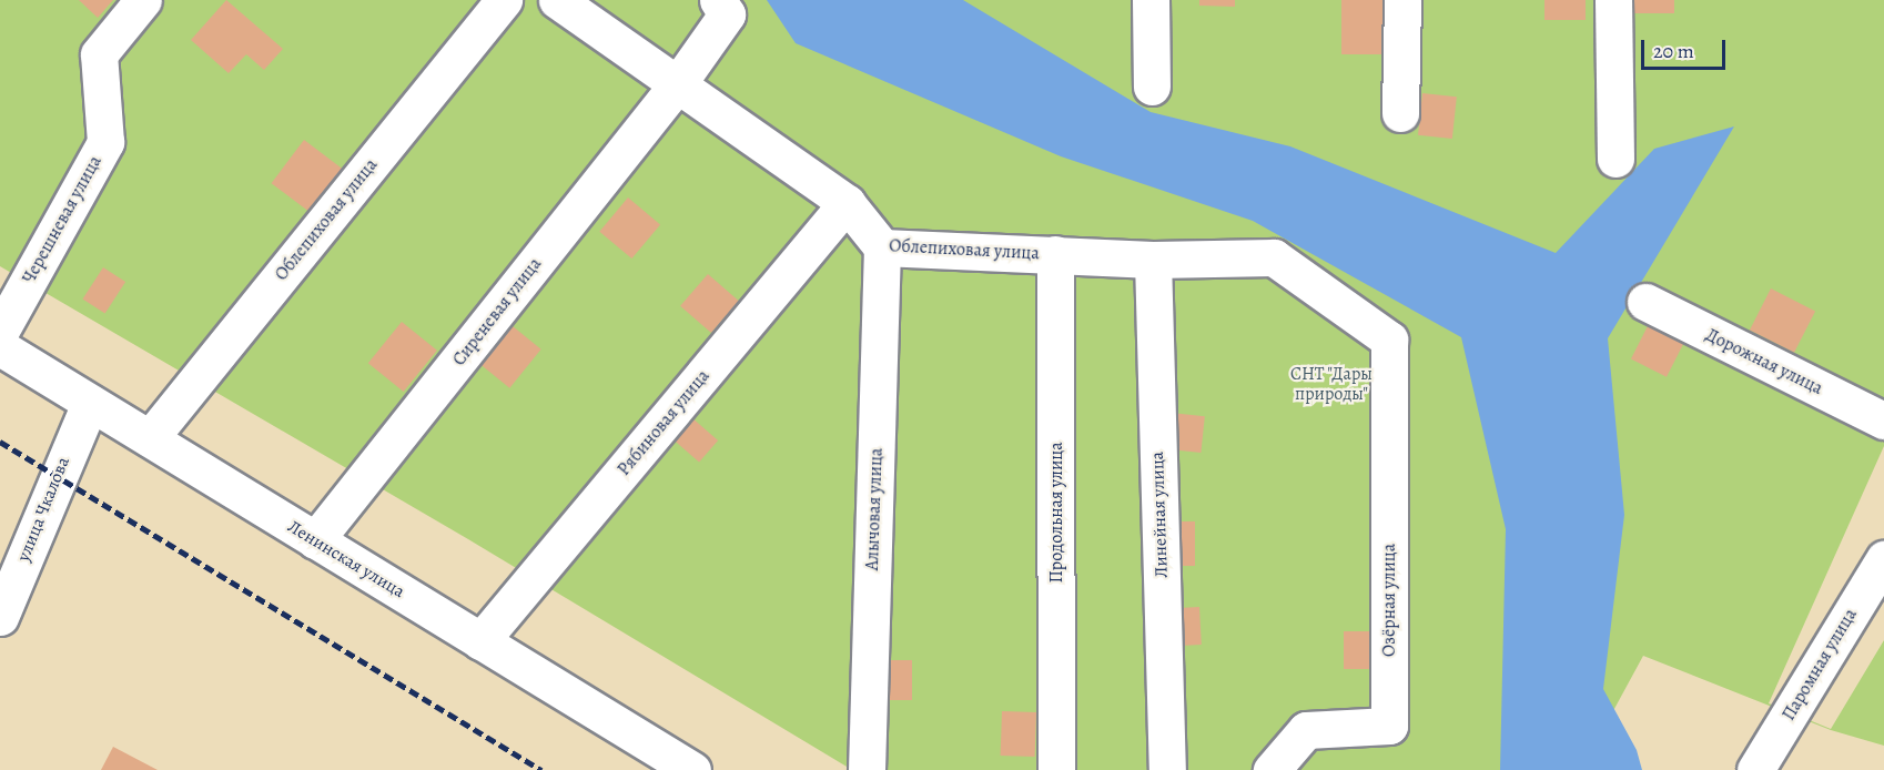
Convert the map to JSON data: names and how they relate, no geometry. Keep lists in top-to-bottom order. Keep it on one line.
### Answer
{"streets":{"street":["Черешневая улица","Облепиховая улица","Сиреневая улица","Дорожная улица","Рябиновая улица","улица Чкалова","Алычовая улица","Продольная улица","Линейная улица","Ленинская улица","Озёрная улица","Паромная улица"]},"crossings":[["Облепиховая улица","Сиреневая улица"],["Облепиховая улица","Рябиновая улица"],["Облепиховая улица","Алычовая улица"],["Облепиховая улица","Продольная улица"],["Облепиховая улица","Линейная улица"],["Облепиховая улица","Ленинская улица"],["Облепиховая улица","Озёрная улица"],["Сиреневая улица","Ленинская улица"],["Рябиновая улица","Ленинская улица"],["улица Чкалова","Ленинская улица"]],"parks":["СНТ \"Дары природы\""],"scale_bar":"20 m"}
